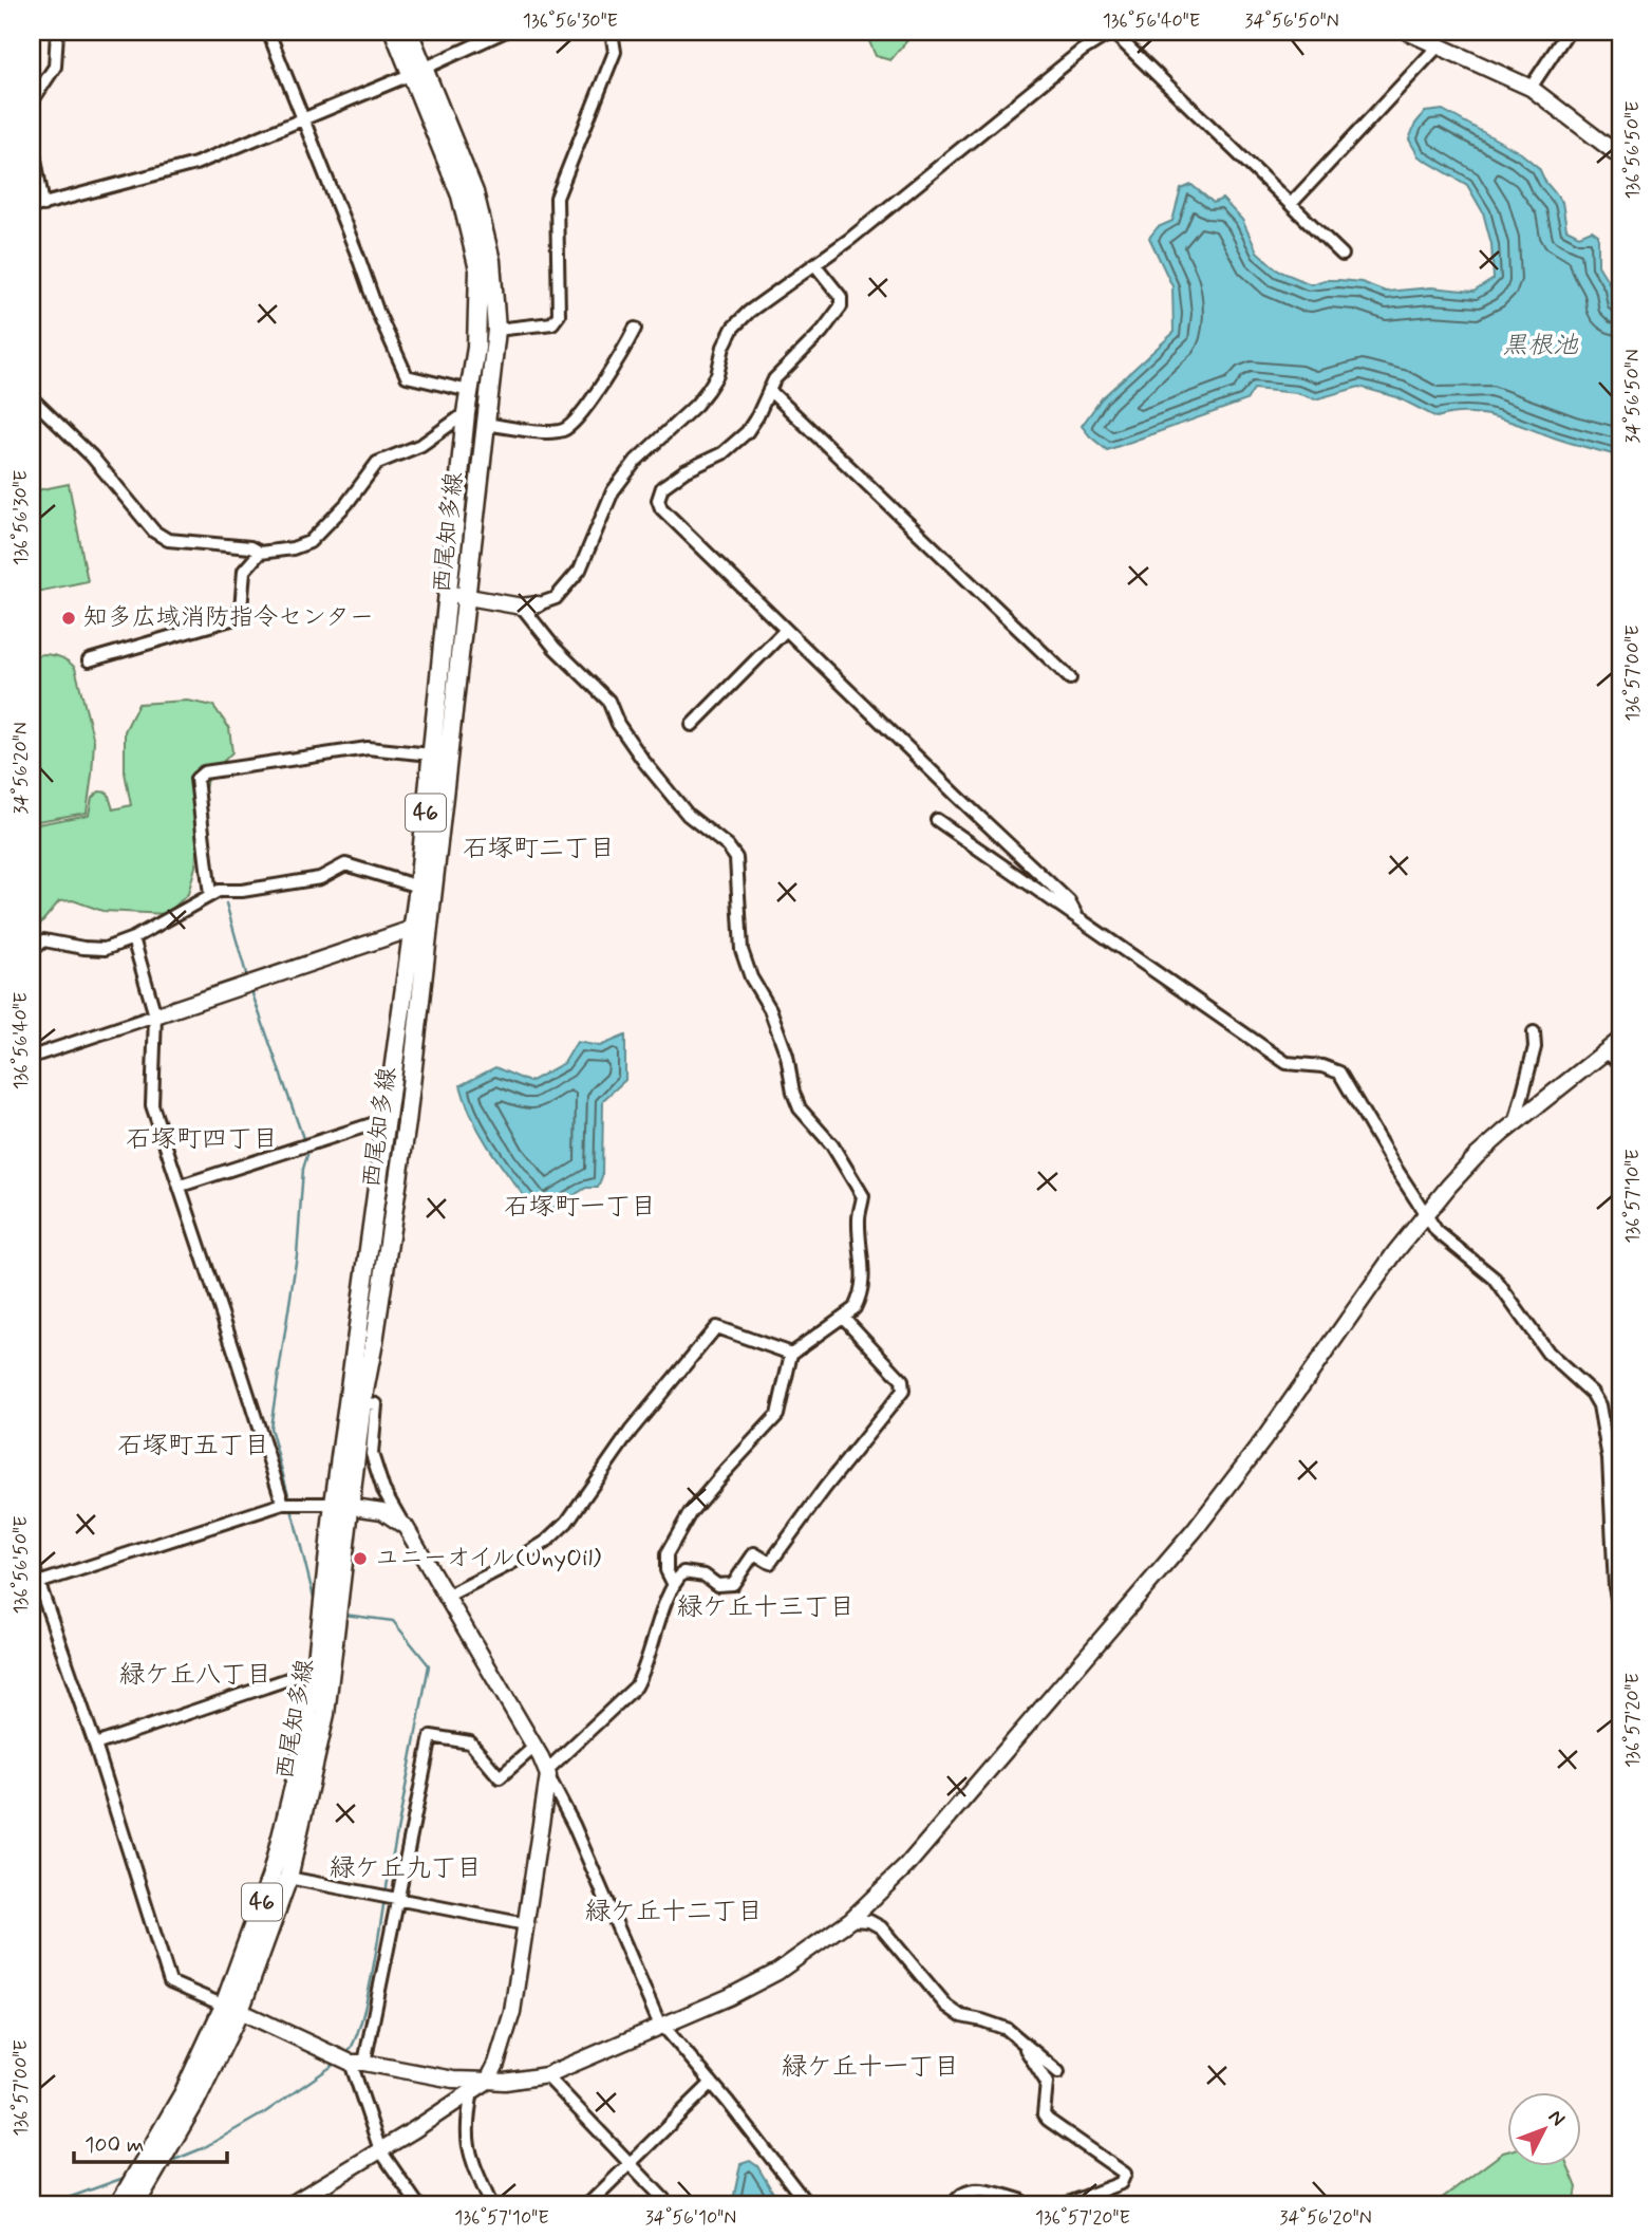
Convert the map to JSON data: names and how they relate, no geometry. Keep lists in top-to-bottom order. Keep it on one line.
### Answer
{"streets":{"main road":["西尾知多線","46"]},"districts":["石塚町二丁目","石塚町四丁目","石塚町一丁目","石塚町五丁目","緑ケ丘十三丁目","緑ケ丘八丁目","緑ケ丘九丁目","緑ケ丘十二丁目","緑ケ丘十一丁目"],"water":["黒根池"],"places":["知多広域消防指令センター","ユニーオイル(UnyOil)"],"scale_bar":"100 m","north":"top right","coordinates":["136°56'30\"E","136°56'40\"E","34°56'50\"N","136°56'50\"E","136°57'00\"E","34°56'20\"N","136°57'10\"E","136°57'20\"E","34°56'10\"N"]}
